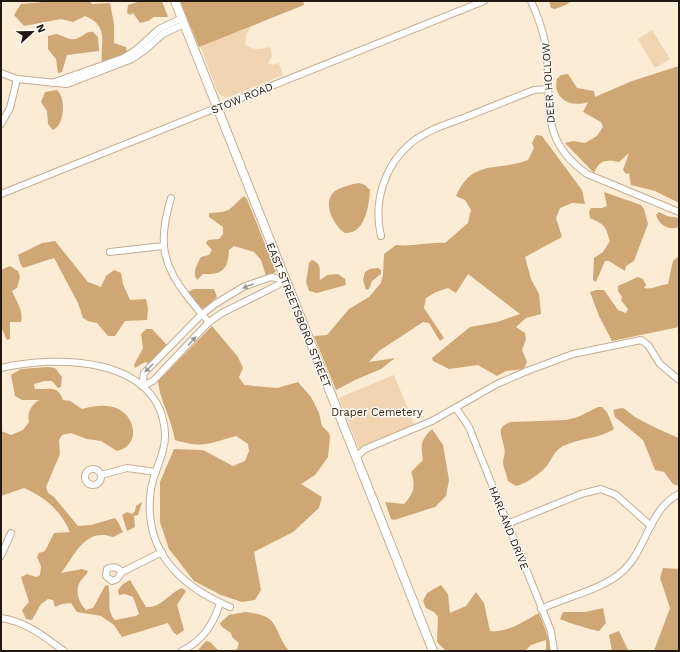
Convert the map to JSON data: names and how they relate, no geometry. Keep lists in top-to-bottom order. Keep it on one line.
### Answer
{"streets":{"main road":["EAST STREETSBORO STREET"],"street":["DEER HOLLOW","STOW ROAD","HARLAND DRIVE"]},"crossings":[["STOW ROAD","EAST STREETSBORO STREET"]],"parks":["Draper Cemetery"],"north":"right"}
